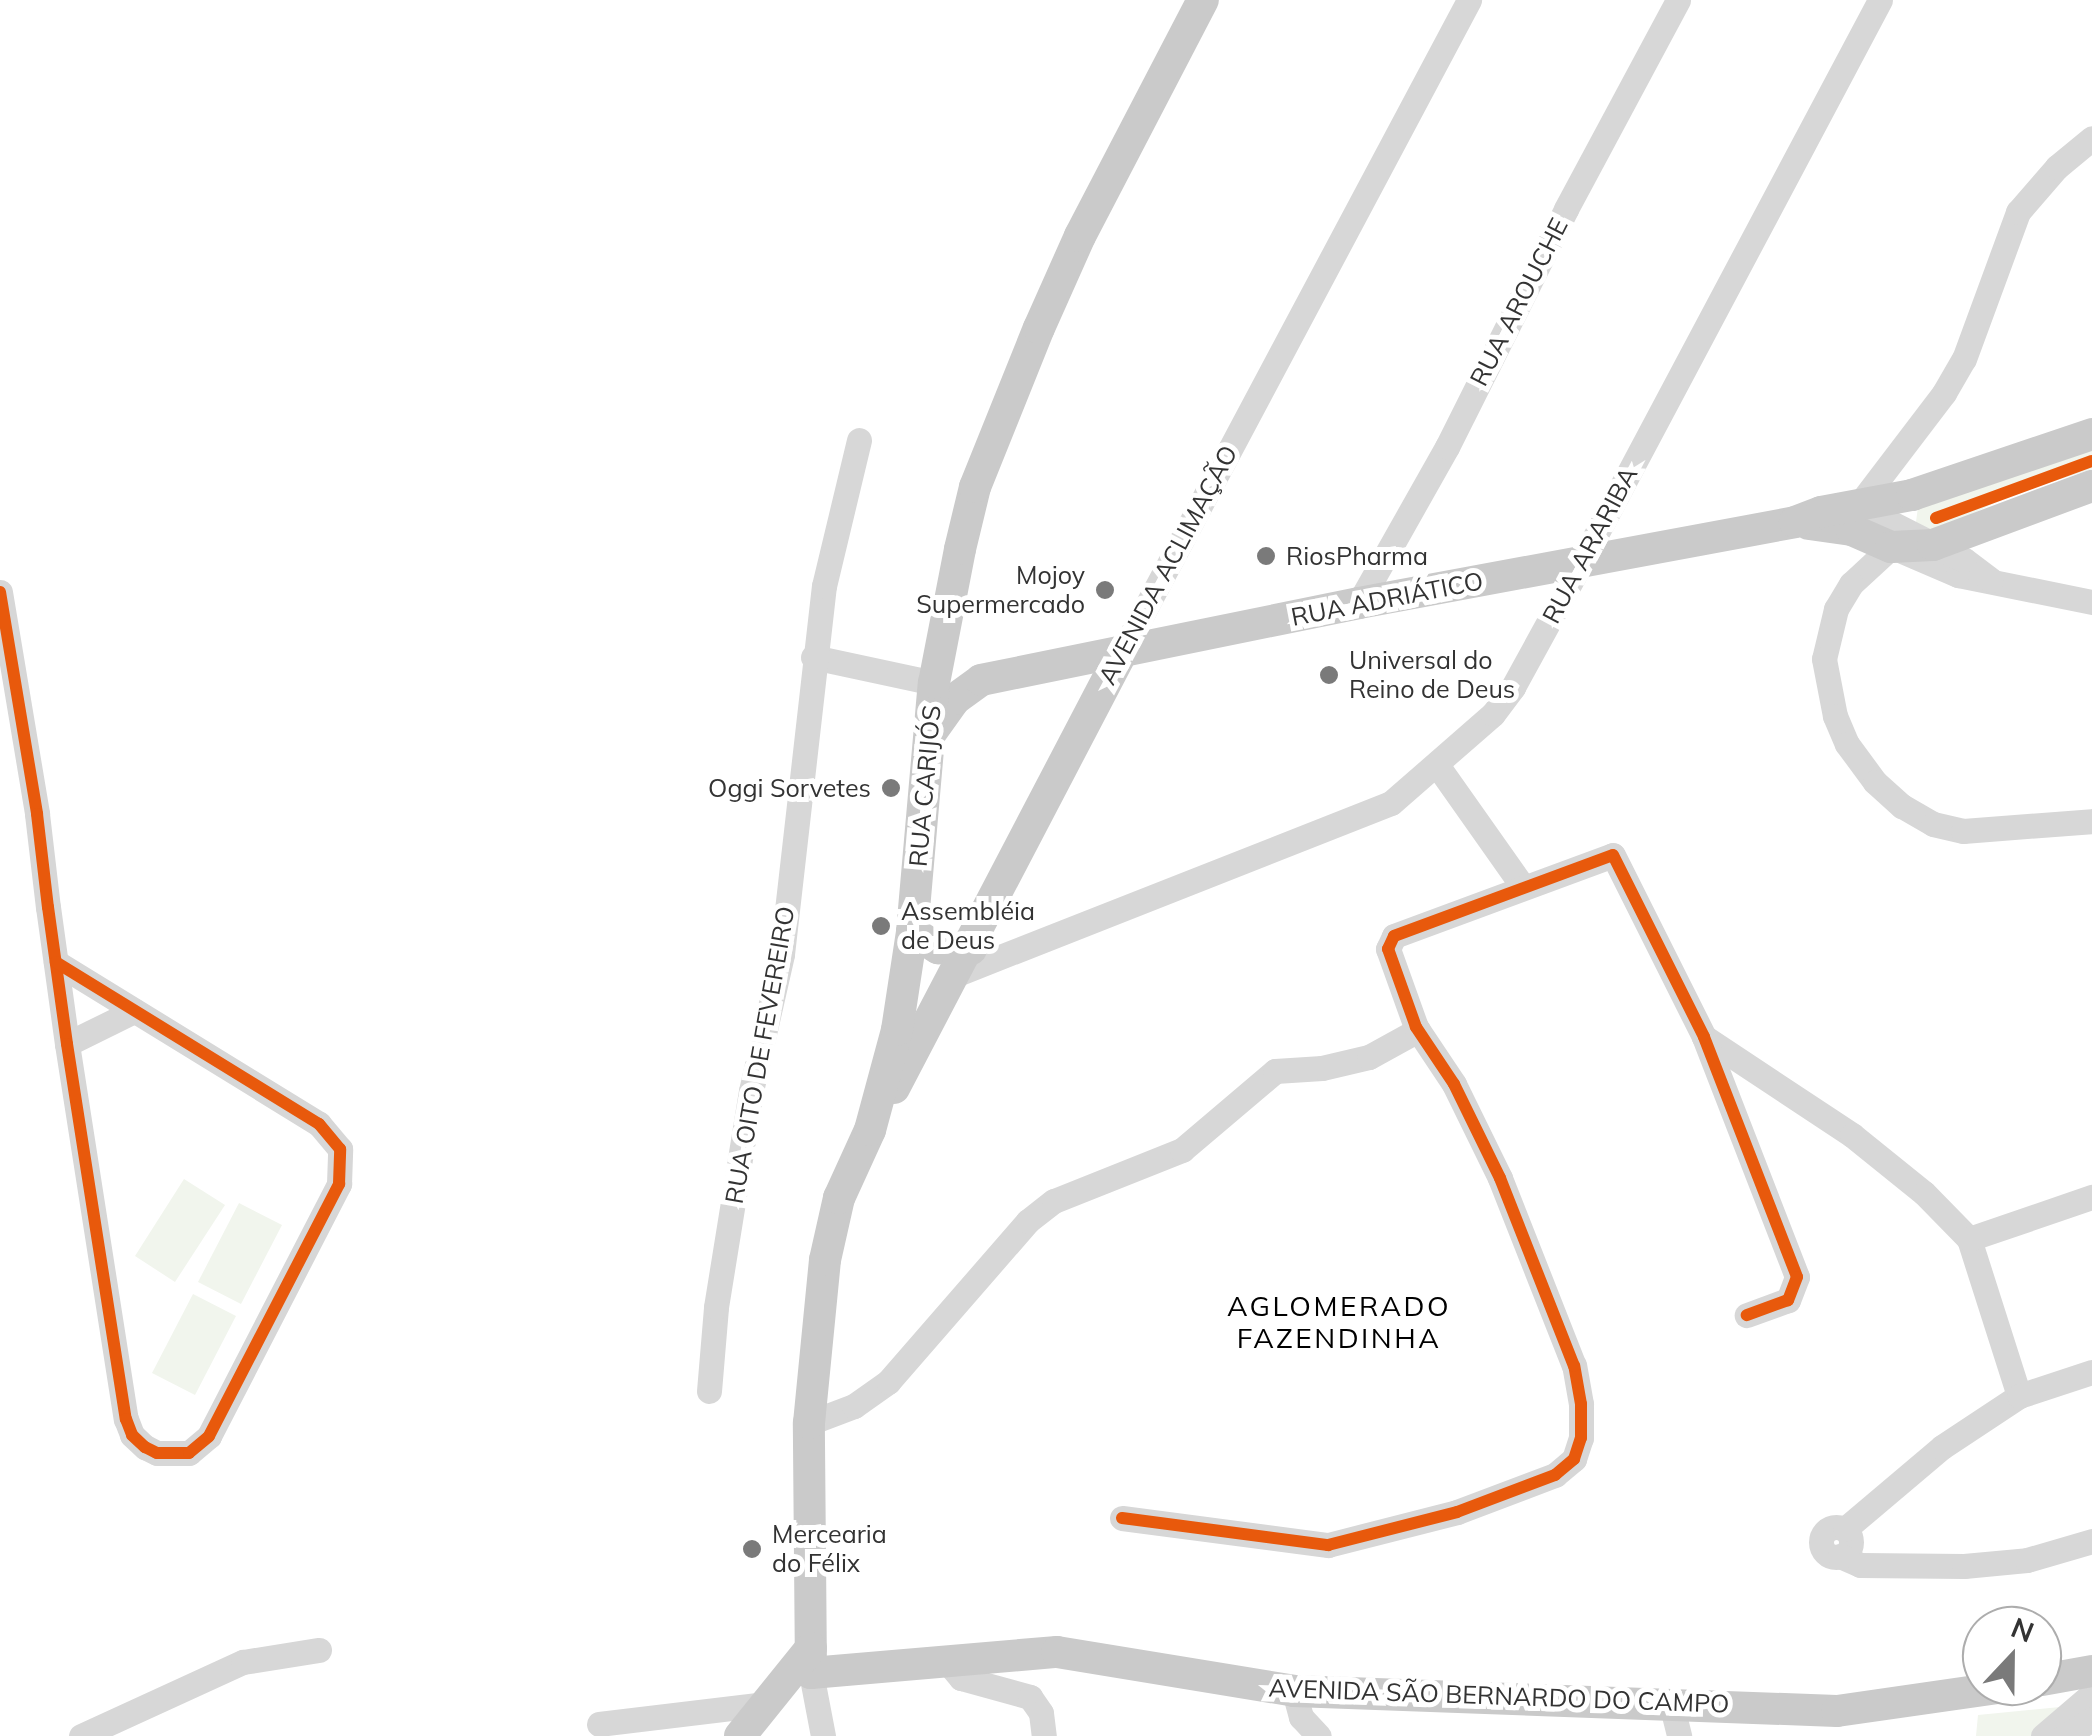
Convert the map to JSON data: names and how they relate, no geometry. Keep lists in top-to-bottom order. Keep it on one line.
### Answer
{"streets":{"main road":["AVENIDA ACLIMAÇÃO","RUA ADRIÁTICO","RUA CARIJÓS","AVENIDA SÃO BERNARDO DO CAMPO"],"street":["RUA AROUCHE","RUA ARARIBA","RUA OITO DE FEVEREIRO"]},"crossings":[["RUA AROUCHE","RUA ADRIÁTICO"],["RUA ARARIBA","AVENIDA ACLIMAÇÃO"],["RUA ARARIBA","RUA ADRIÁTICO"],["AVENIDA ACLIMAÇÃO","RUA ADRIÁTICO"],["AVENIDA ACLIMAÇÃO","RUA CARIJÓS"],["RUA CARIJÓS","AVENIDA SÃO BERNARDO DO CAMPO"]],"districts":["AGLOMERADO FAZENDINHA"],"places":["RiosPharma","Mojoy Supermercado","Universal do Reino de Deus","Oggi Sorvetes","Assembléia de Deus","Mercearia do Félix"],"north":"top"}
